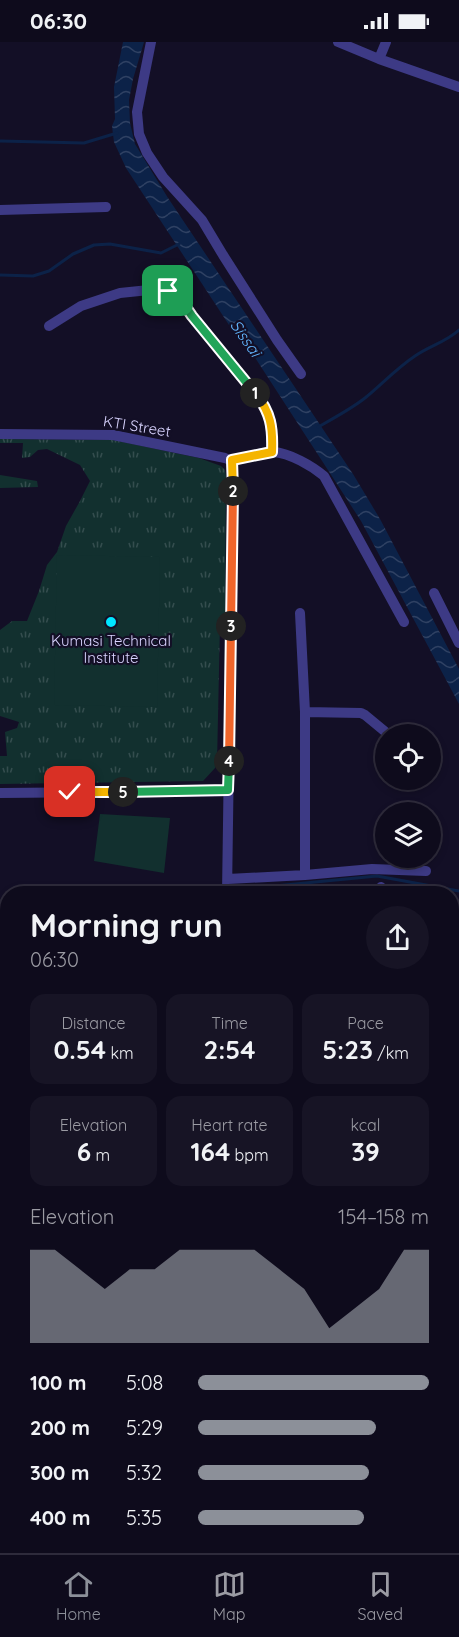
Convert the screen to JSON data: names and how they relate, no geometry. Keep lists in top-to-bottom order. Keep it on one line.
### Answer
{"streets":{"street":["KTI Street"]},"water":["Sissai"],"places":["Kumasi Technical Institute"],"page":{"status":"06:30","pins":["1","2","3","4","5"],"heading":["Morning run","06:30"],"stats":[["Distance","0.54 km"],["Time","2:54"],["Pace","5:23 /km"],["Elevation","6 m"],["Heart rate","164 bpm"],["kcal","39"]],"chart":["Elevation","154–158 m"],"list":[{"name":"100 m","note":"5:08"},{"name":"200 m","note":"5:29"},{"name":"300 m","note":"5:32"},{"name":"400 m","note":"5:35"}],"tabs":["Home","Map","Saved"]}}
